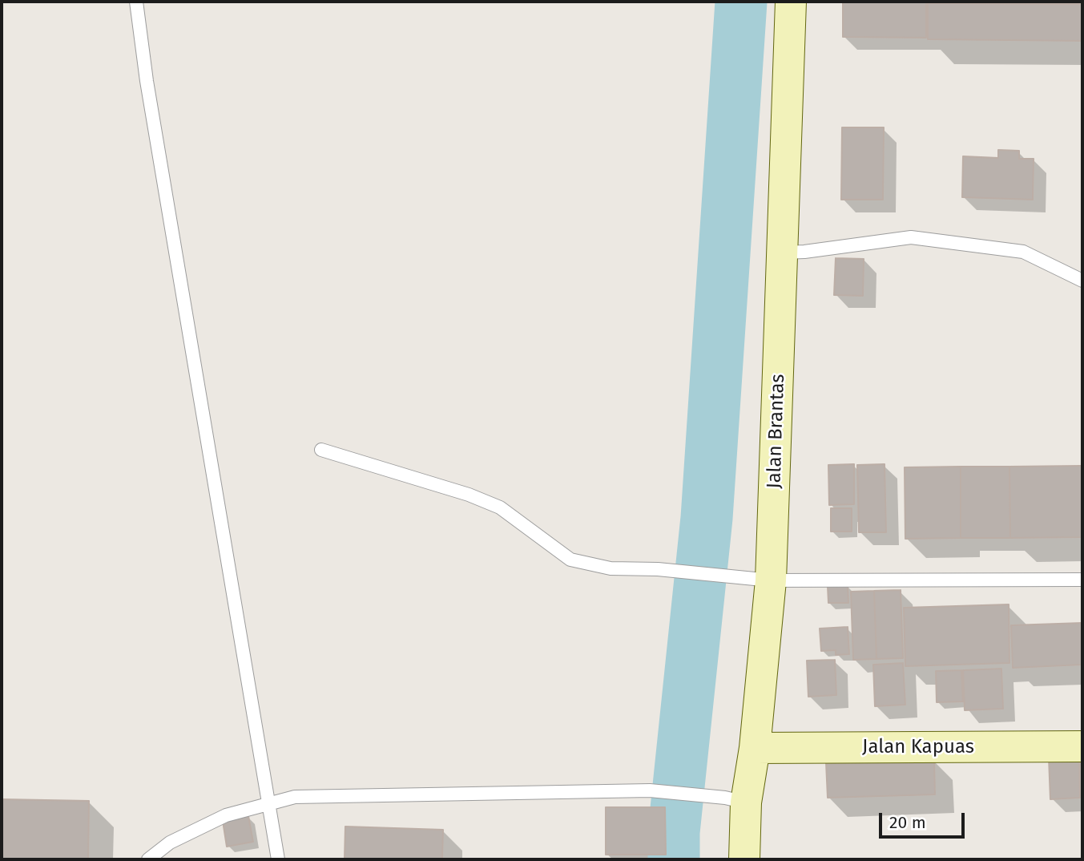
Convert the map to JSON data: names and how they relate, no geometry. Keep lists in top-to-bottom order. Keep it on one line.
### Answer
{"streets":{"main road":["Jalan Brantas","Jalan Kapuas"]},"crossings":[["Jalan Brantas","Jalan Kapuas"]],"scale_bar":"20 m"}
